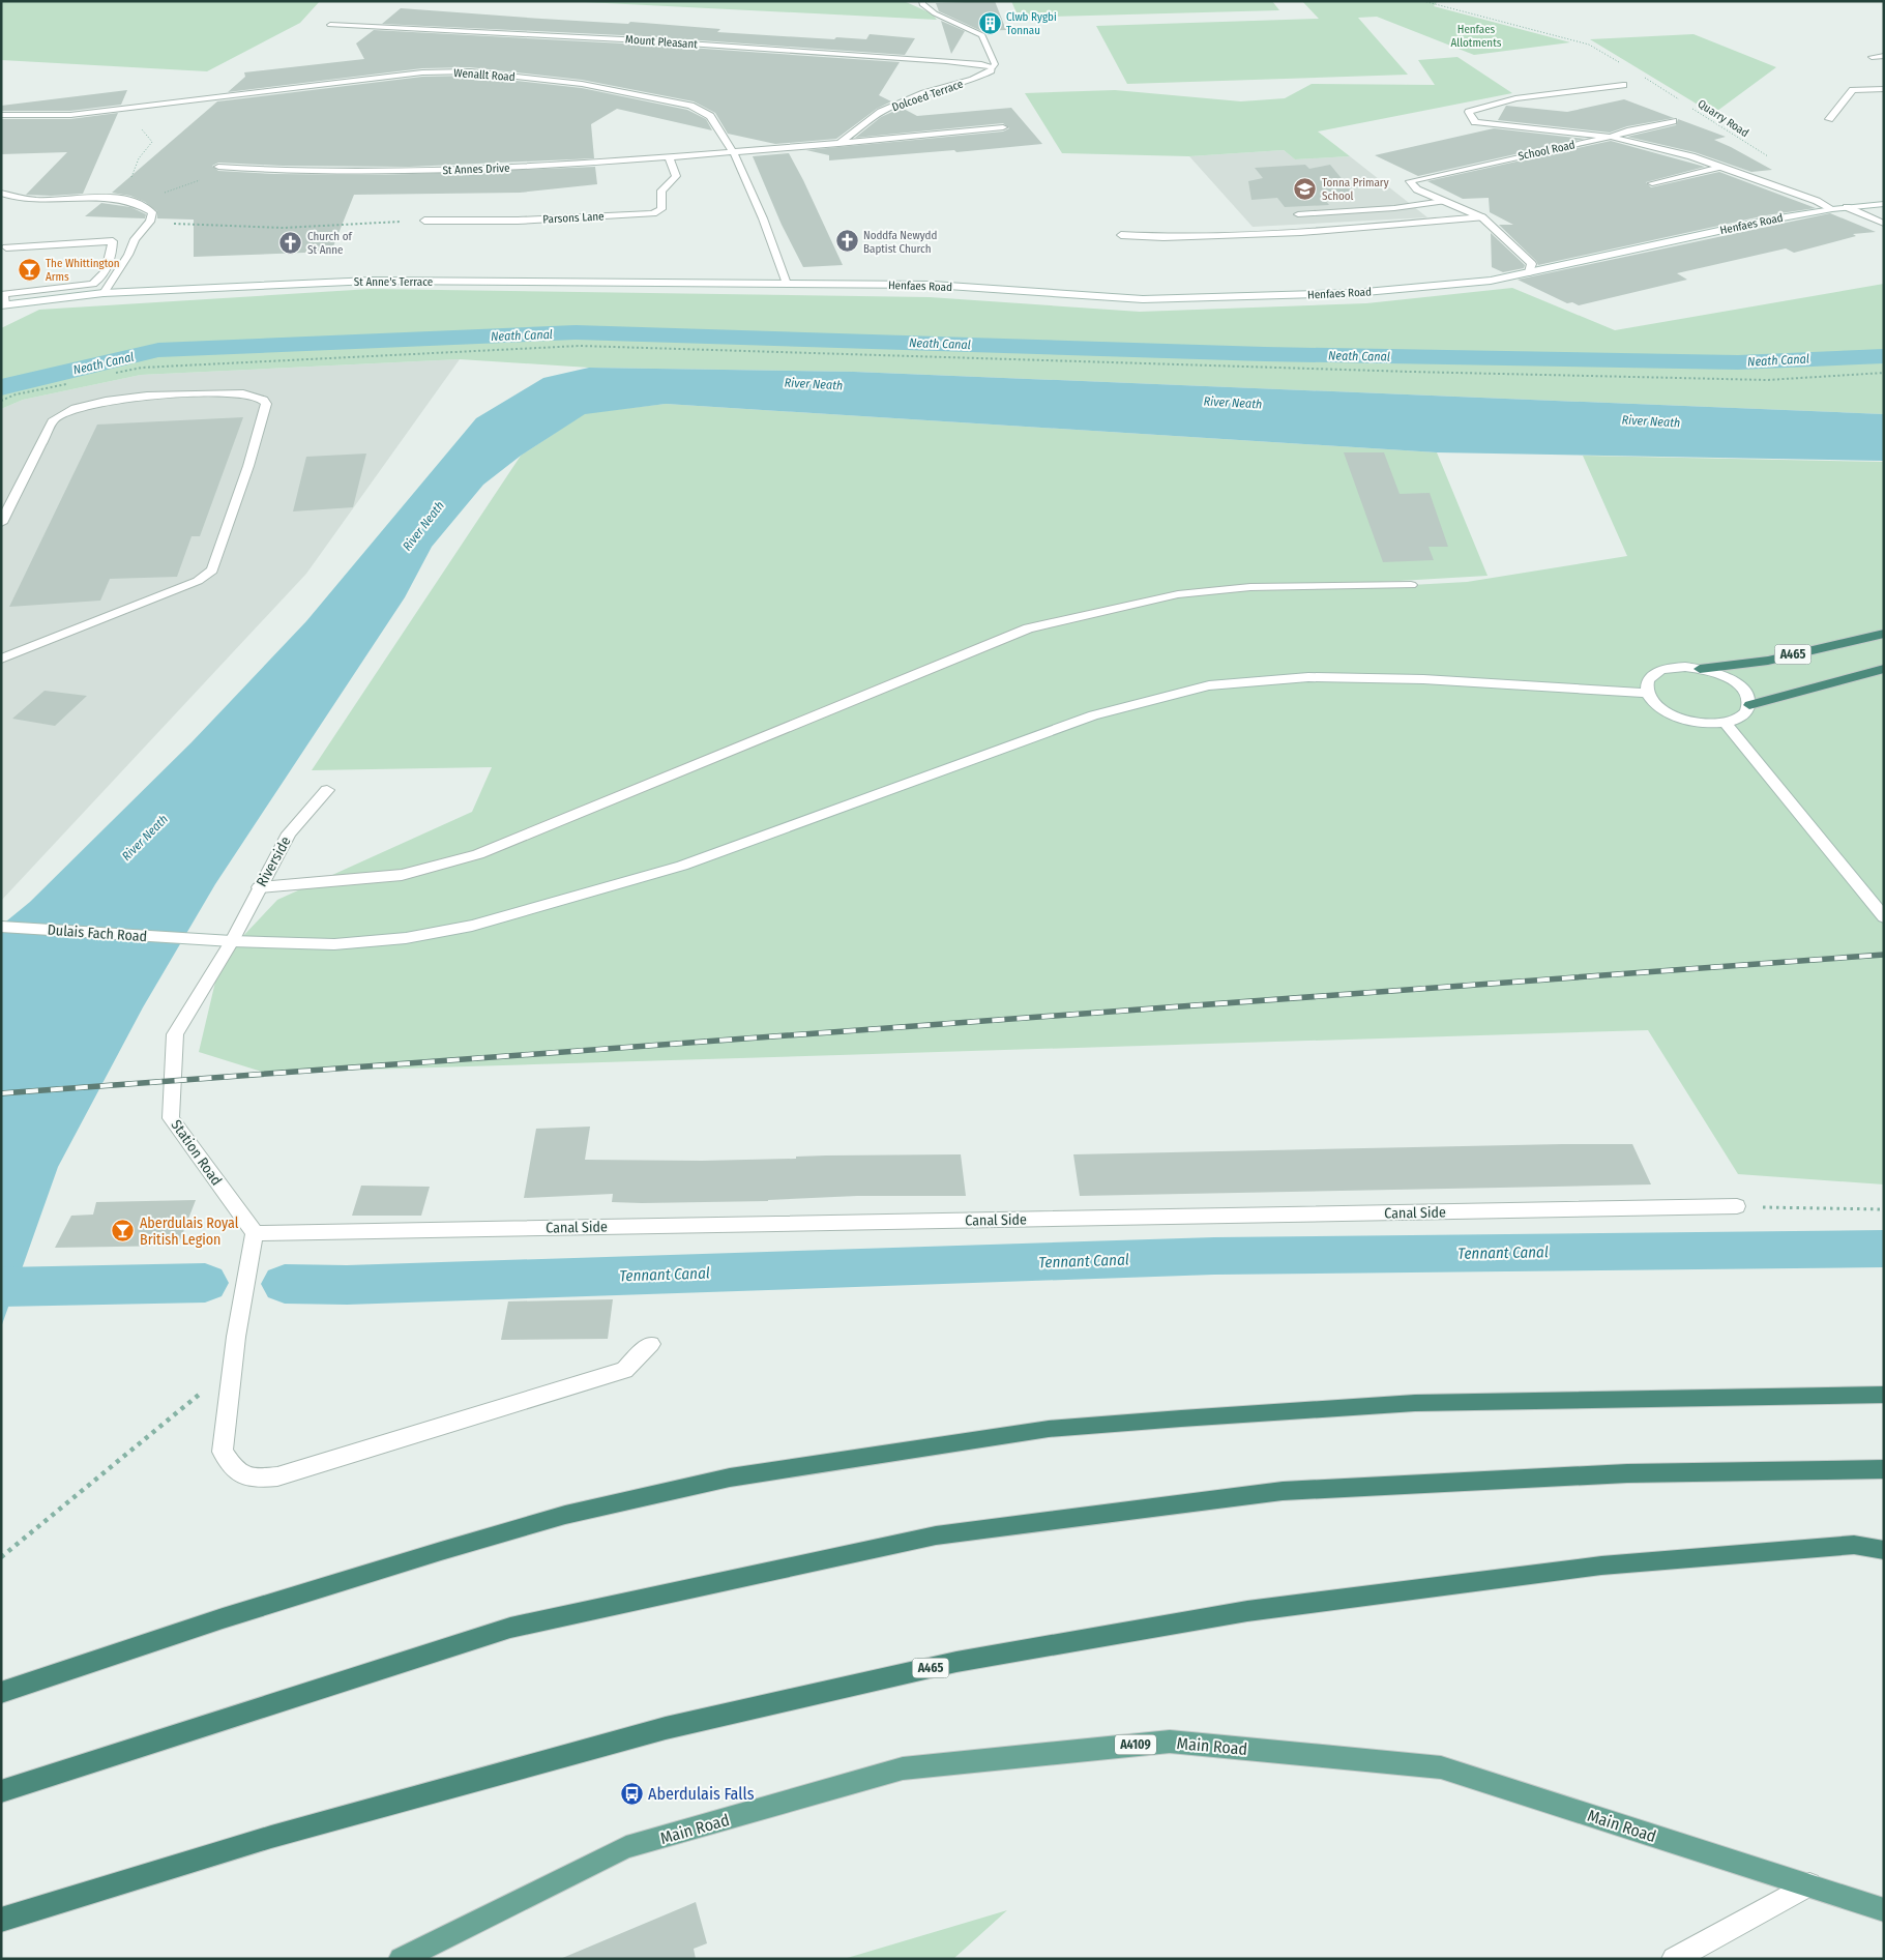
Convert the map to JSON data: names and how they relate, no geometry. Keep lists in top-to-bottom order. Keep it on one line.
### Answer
{"streets":{"highway":["A465"],"main road":["A4109","Main Road"],"street":["Mount Pleasant","Wenallt Road","Dolcoed Terrace","School Road","St Annes Drive","Parsons Lane","Henfaes Road","St Anne's Terrace","Riverside","Dulais Fach Road","Station Road","Canal Side"],"path":["Quarry Road"]},"crossings":[["Mount Pleasant","Dolcoed Terrace"],["Wenallt Road","St Annes Drive"],["Wenallt Road","Henfaes Road"],["Wenallt Road","St Anne's Terrace"],["School Road","Henfaes Road"],["St Annes Drive","Parsons Lane"],["Henfaes Road","St Anne's Terrace"],["Riverside","Dulais Fach Road"],["Riverside","Station Road"],["Dulais Fach Road","Station Road"],["Station Road","Canal Side"]],"water":["Neath Canal","River Neath","Tennant Canal"],"parks":["Henfaes Allotments"],"places":{"building":["Clwb Rygbi Tonnau"],"school or university":["Tonna Primary School"],"church":["Noddfa Newydd Baptist Church","Church of St Anne"],"bar":["The Whittington Arms","Aberdulais Royal British Legion"],"bus stop":["Aberdulais Falls"]}}
